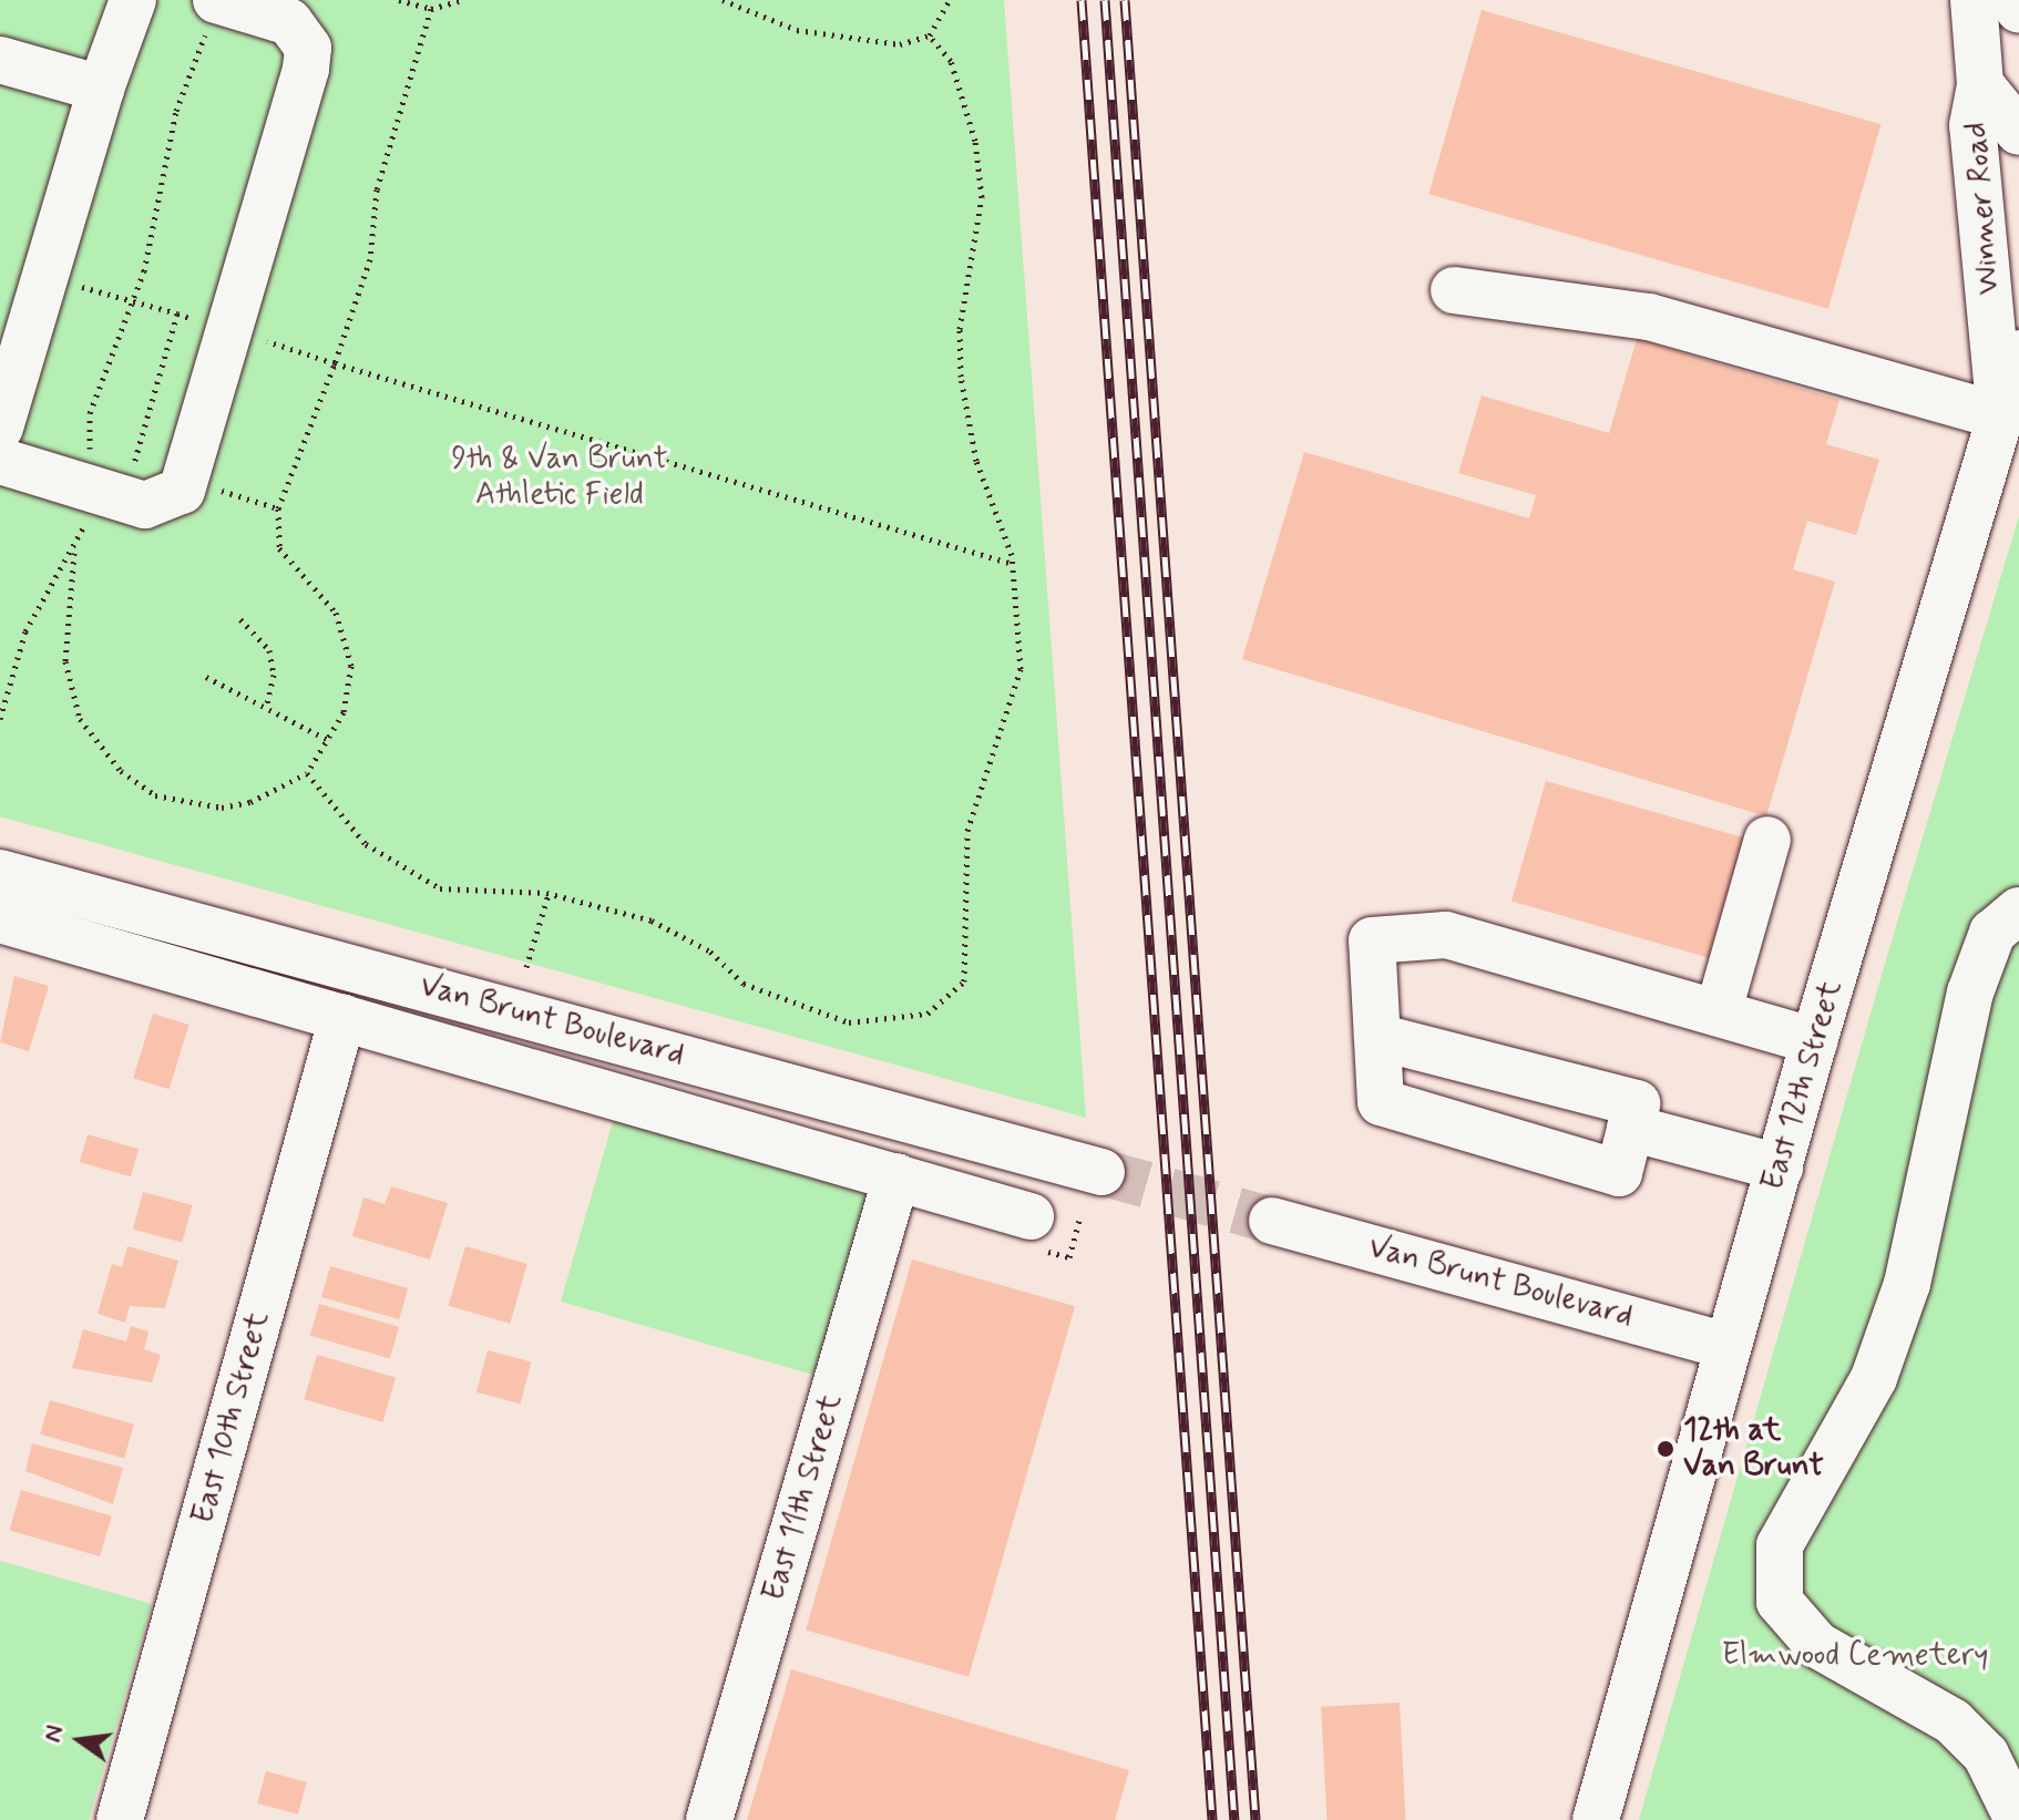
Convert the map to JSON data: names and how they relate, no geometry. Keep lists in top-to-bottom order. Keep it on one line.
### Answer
{"streets":{"street":["Winner Road","Van Brunt Boulevard","East 12th Street","East 10th Street","East 11th Street"]},"crossings":[["Winner Road","East 12th Street"],["Van Brunt Boulevard","East 12th Street"]],"parks":["9th & Van Brunt Athletic Field","Elmwood Cemetery"],"places":["12th at Van Brunt"],"north":"left"}
